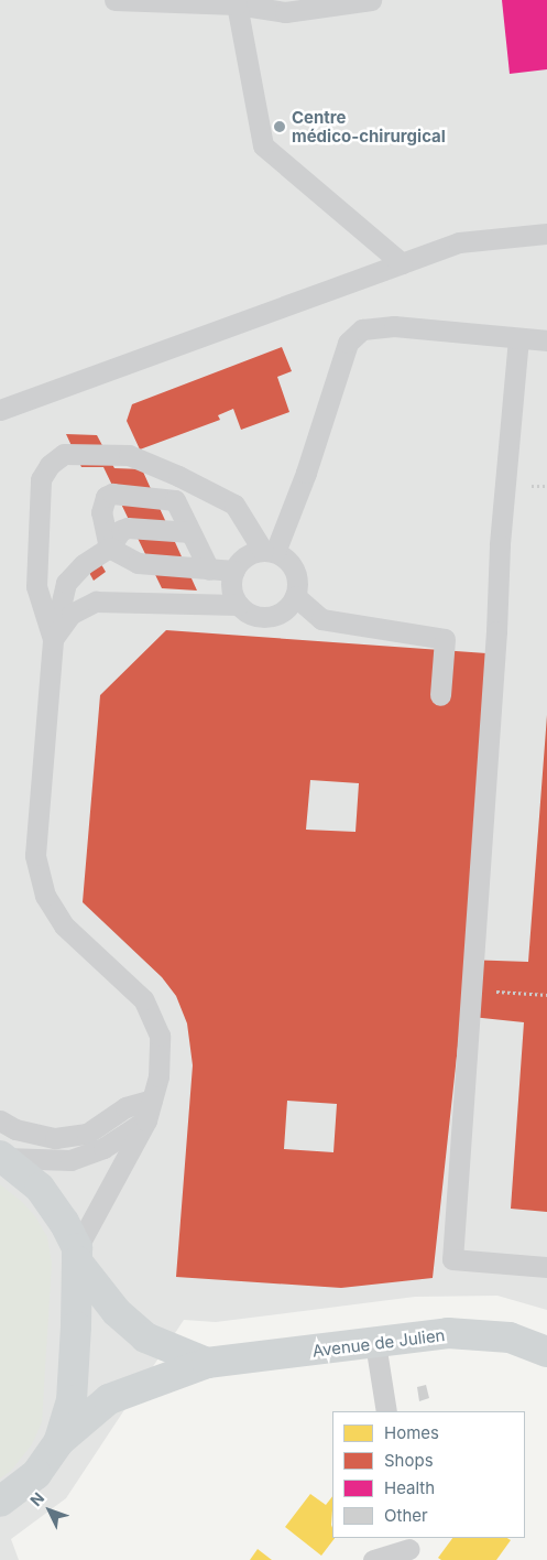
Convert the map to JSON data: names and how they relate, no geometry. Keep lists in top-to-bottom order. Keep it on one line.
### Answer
{"streets":{"street":["Avenue de Julien"]},"places":["Centre médico-chirurgical"],"legend":["Homes","Shops","Health","Other"],"north":"top left"}
